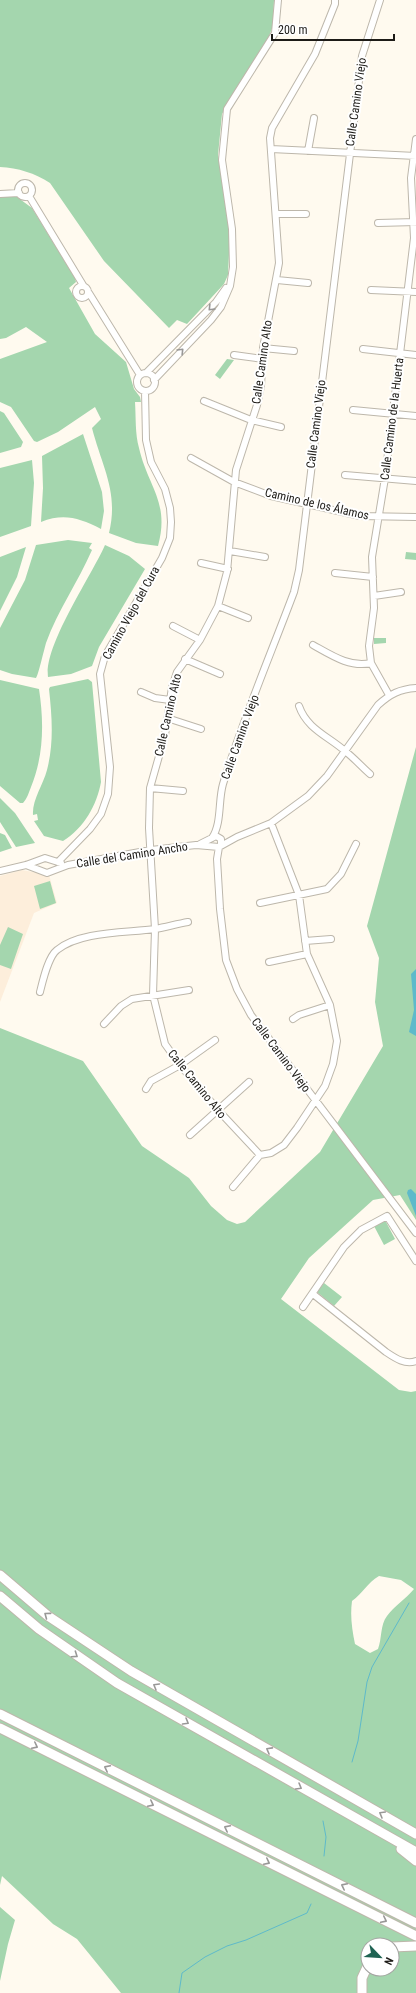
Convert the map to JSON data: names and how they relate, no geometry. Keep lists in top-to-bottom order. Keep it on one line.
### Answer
{"streets":{"street":["Calle Camino Viejo","Calle Camino Alto","Calle Camino de la Huerta","Camino de los Álamos","Camino Viejo del Cura","Calle del Camino Ancho"]},"crossings":[["Calle Camino Viejo","Camino de los Álamos"],["Calle Camino Viejo","Calle del Camino Ancho"],["Calle Camino Alto","Camino de los Álamos"],["Calle Camino Alto","Calle del Camino Ancho"],["Calle Camino de la Huerta","Camino de los Álamos"],["Camino Viejo del Cura","Calle del Camino Ancho"]],"scale_bar":"200 m","north":"bottom right"}
